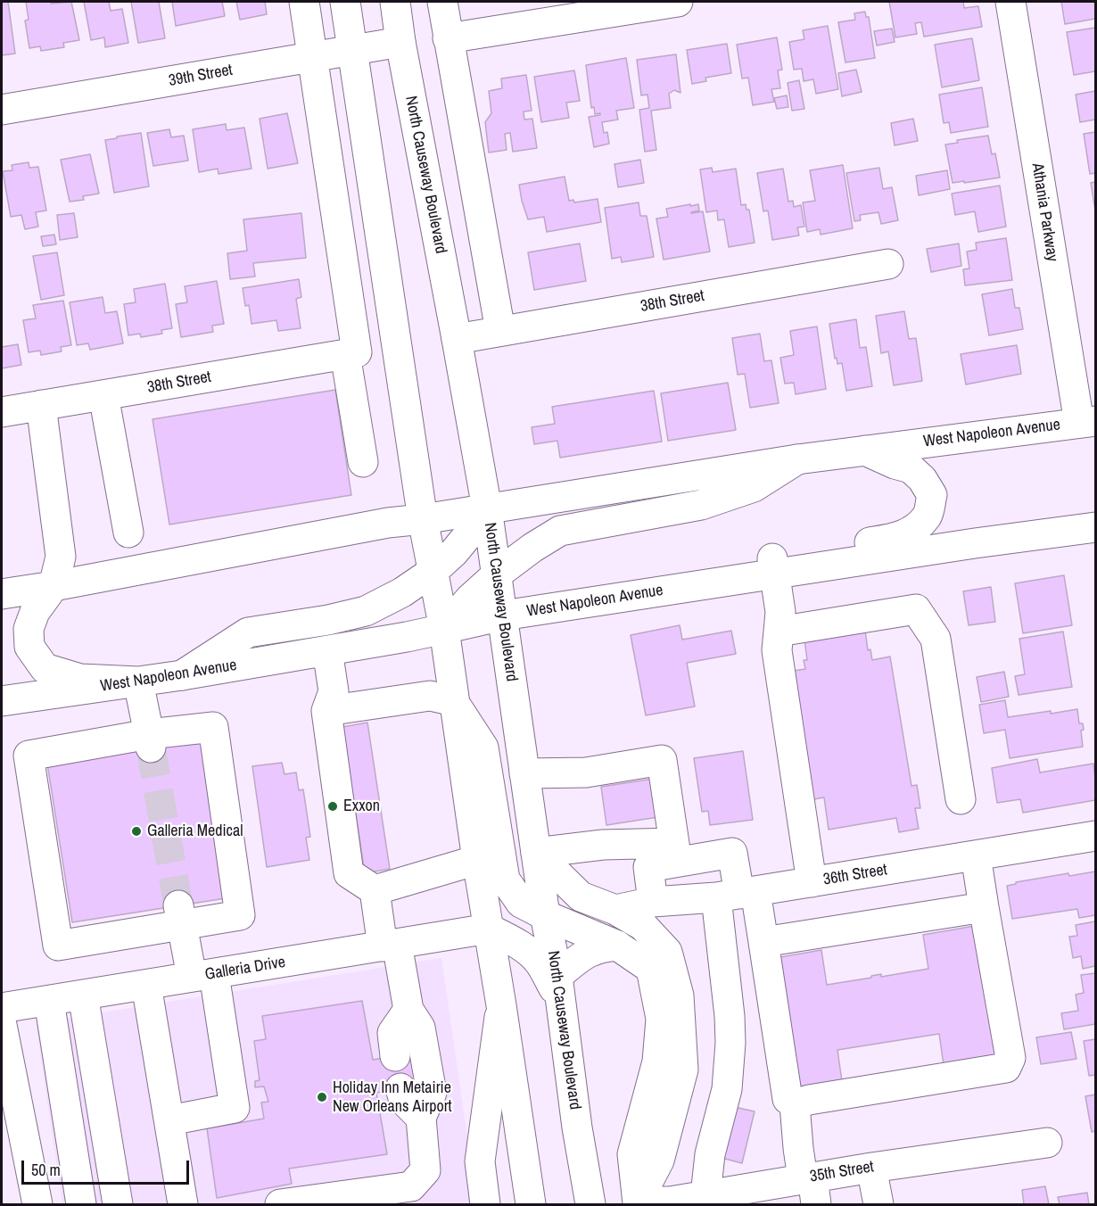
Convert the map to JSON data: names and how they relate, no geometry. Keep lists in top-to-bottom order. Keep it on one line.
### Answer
{"streets":{"main road":["39th Street","North Causeway Boulevard","Athania Parkway","38th Street","West Napoleon Avenue","36th Street","Galleria Drive","35th Street"]},"crossings":[["39th Street","North Causeway Boulevard"],["North Causeway Boulevard","38th Street"],["North Causeway Boulevard","West Napoleon Avenue"],["Athania Parkway","West Napoleon Avenue"]],"places":["Exxon","Galleria Medical","Holiday Inn Metairie New Orleans Airport"],"scale_bar":"50 m"}
